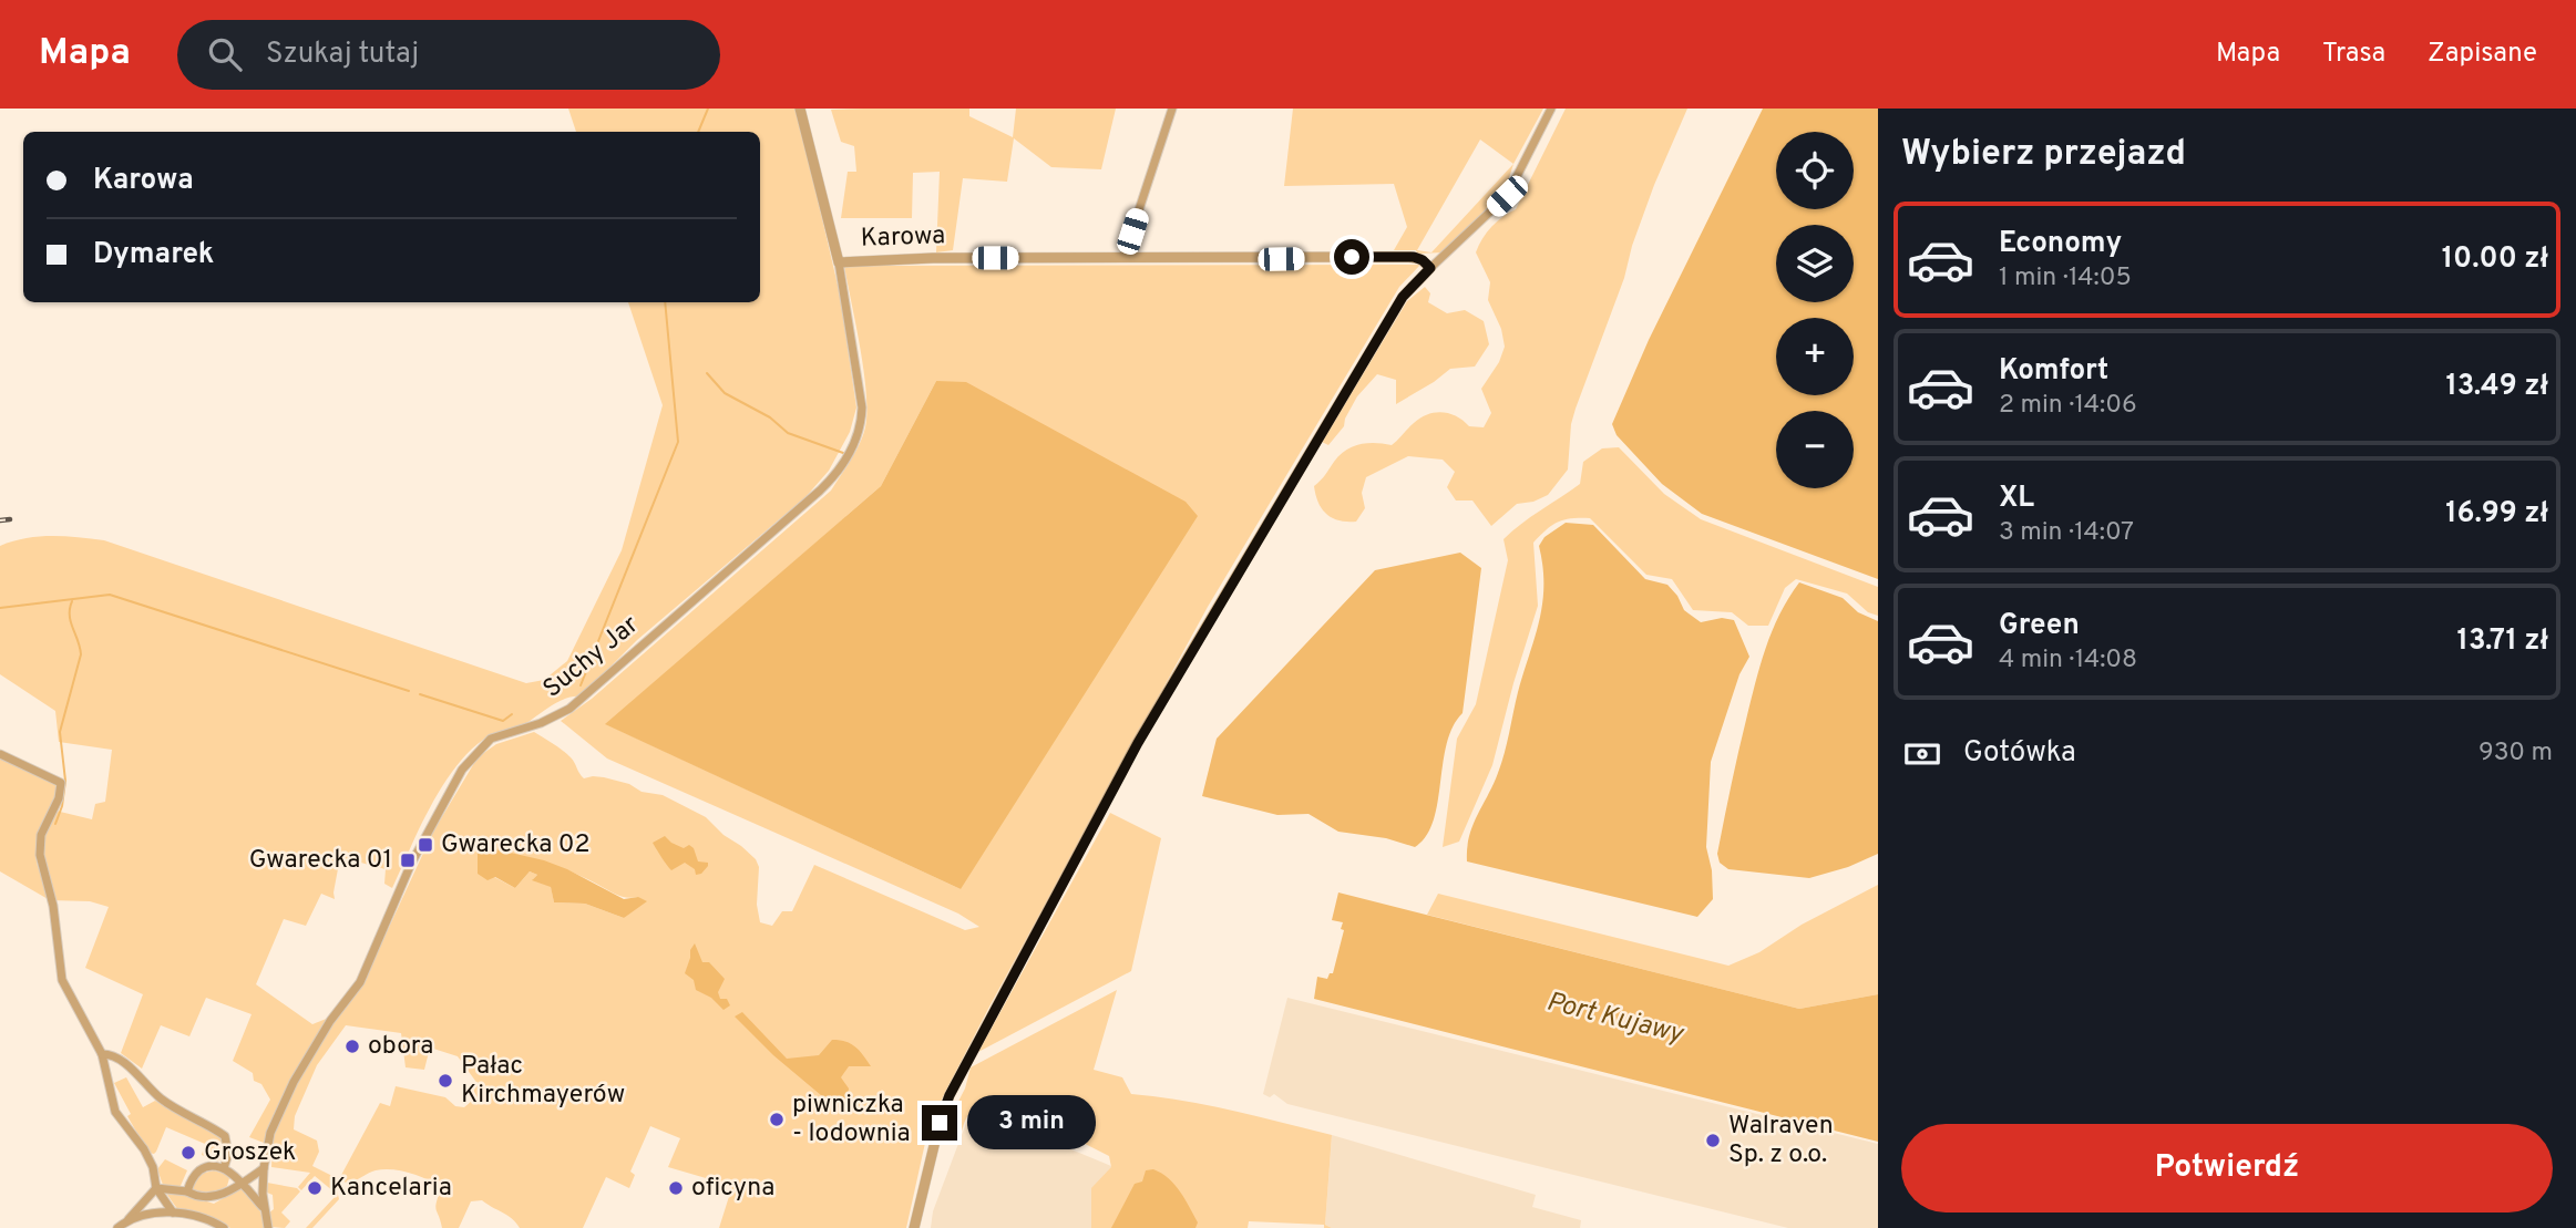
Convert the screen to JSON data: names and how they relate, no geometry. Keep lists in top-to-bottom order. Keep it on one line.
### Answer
{"streets":{"street":["Karowa","Suchy Jar"]},"crossings":[["Karowa","Suchy Jar"]],"water":["Port Kujawy"],"places":{"transit":["Gwarecka 02","Gwarecka 01"],"other":["obora","Pałac Kirchmayerów","piwniczka - lodownia","Walraven Sp. z o.o.","Groszek","Kancelaria","oficyna"]},"page":{"header":"Mapa","search":"Szukaj tutaj","nav":["Mapa","Trasa","Zapisane"],"heading":"Wybierz przejazd","map_buttons":["+","−"],"banner":["Karowa","Dymarek"],"list":[{"name":"Economy","note":"1 min · 14:05","value":"10.00 zł"},{"name":"Komfort","note":"2 min · 14:06","value":"13.49 zł"},{"name":"XL","note":"3 min · 14:07","value":"16.99 zł"},{"name":"Green","note":"4 min · 14:08","value":"13.71 zł"}],"pay":["Gotówka","930 m"],"bubble":"3 min","buttons":"Potwierdź"}}
